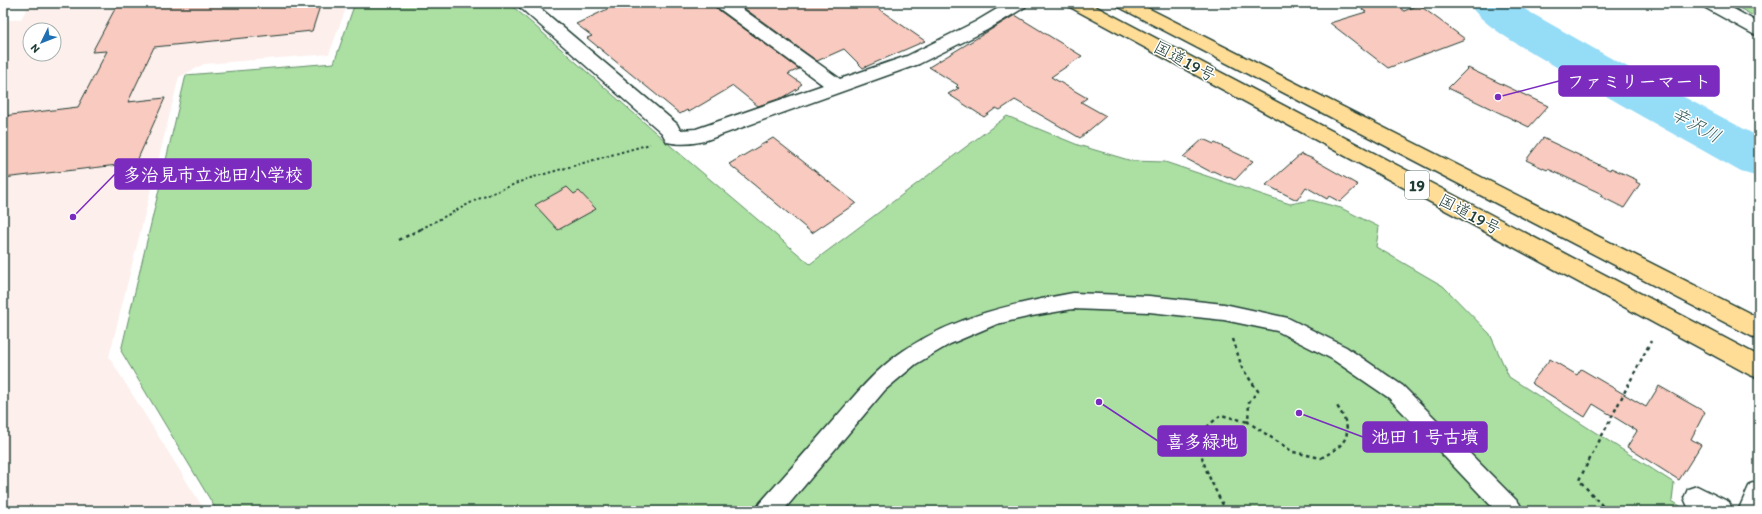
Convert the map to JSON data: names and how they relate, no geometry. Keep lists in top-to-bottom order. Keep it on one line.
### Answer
{"streets":{"highway":["国道19号","19"]},"water":["辛沢川"],"places":["ファミリーマート","多治見市立池田小学校","喜多緑地","池田１号古墳"],"north":"bottom left"}
